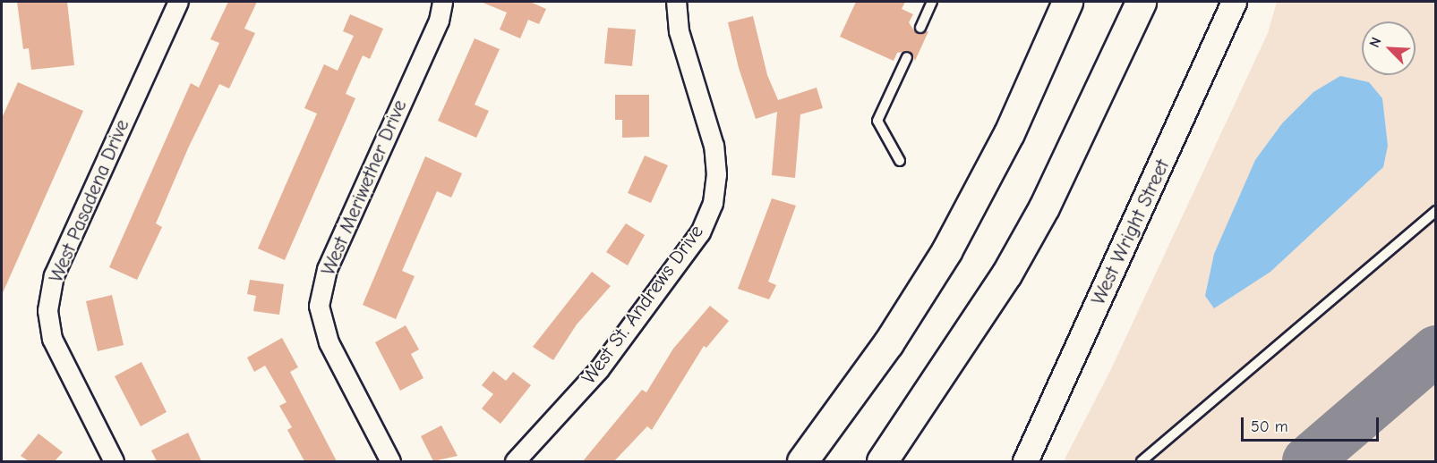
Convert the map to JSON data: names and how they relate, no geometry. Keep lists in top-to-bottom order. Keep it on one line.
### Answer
{"streets":{"street":["West Meriwether Drive","West Pasadena Drive","West Wright Street","West St. Andrews Drive"]},"scale_bar":"50 m","north":"top left"}
